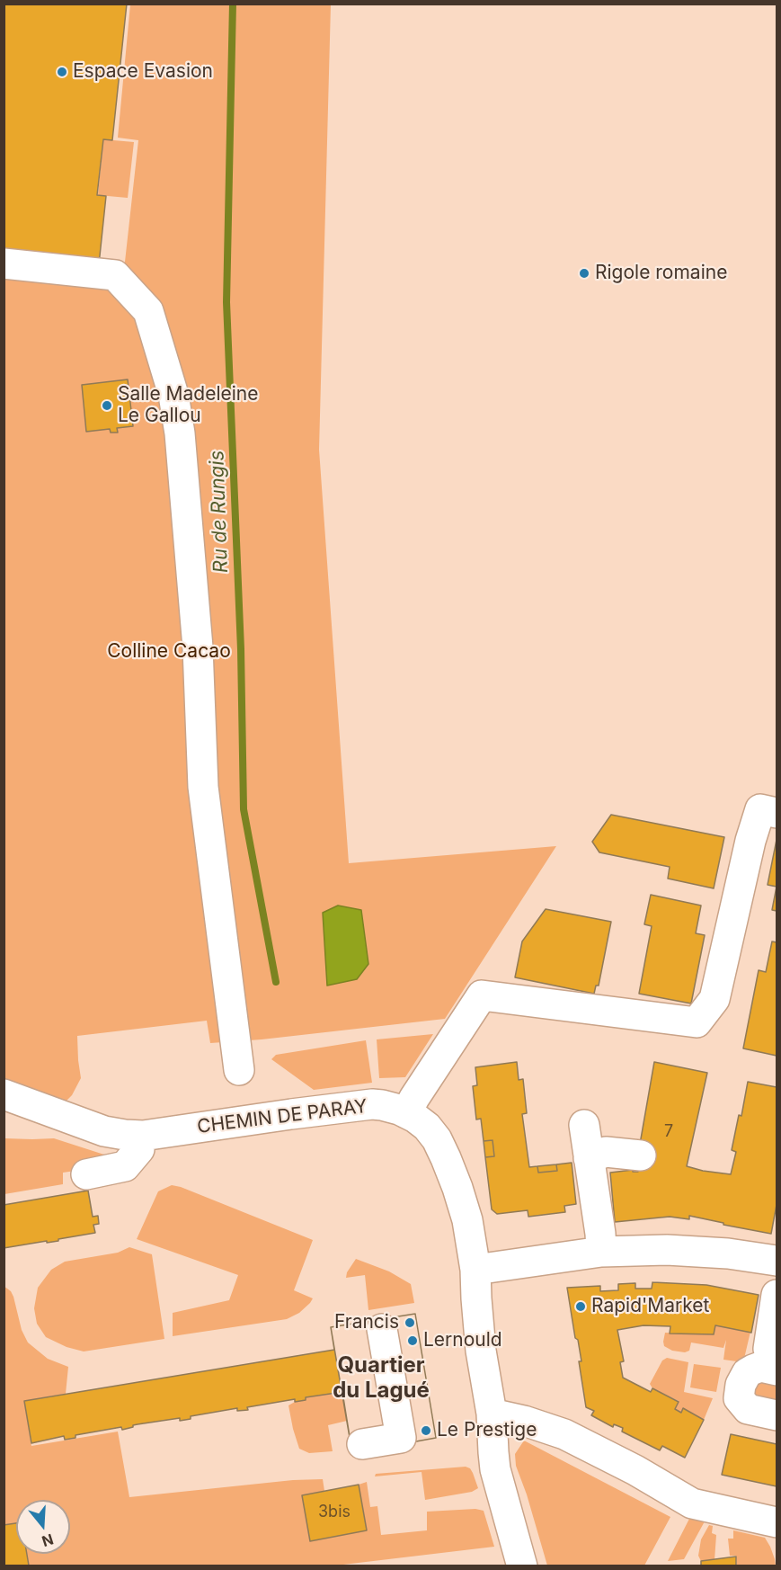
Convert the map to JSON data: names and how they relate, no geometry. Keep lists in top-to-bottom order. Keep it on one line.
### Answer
{"streets":{"street":["CHEMIN DE PARAY"]},"districts":["Quartier du Lagué"],"water":["Ru de Rungis"],"parks":["Colline Cacao"],"places":["Espace Evasion","Rigole romaine","Salle Madeleine Le Gallou","Rapid'Market","Francis","Lernould","Le Prestige"],"house_numbers":["7","3bis"],"north":"bottom"}
